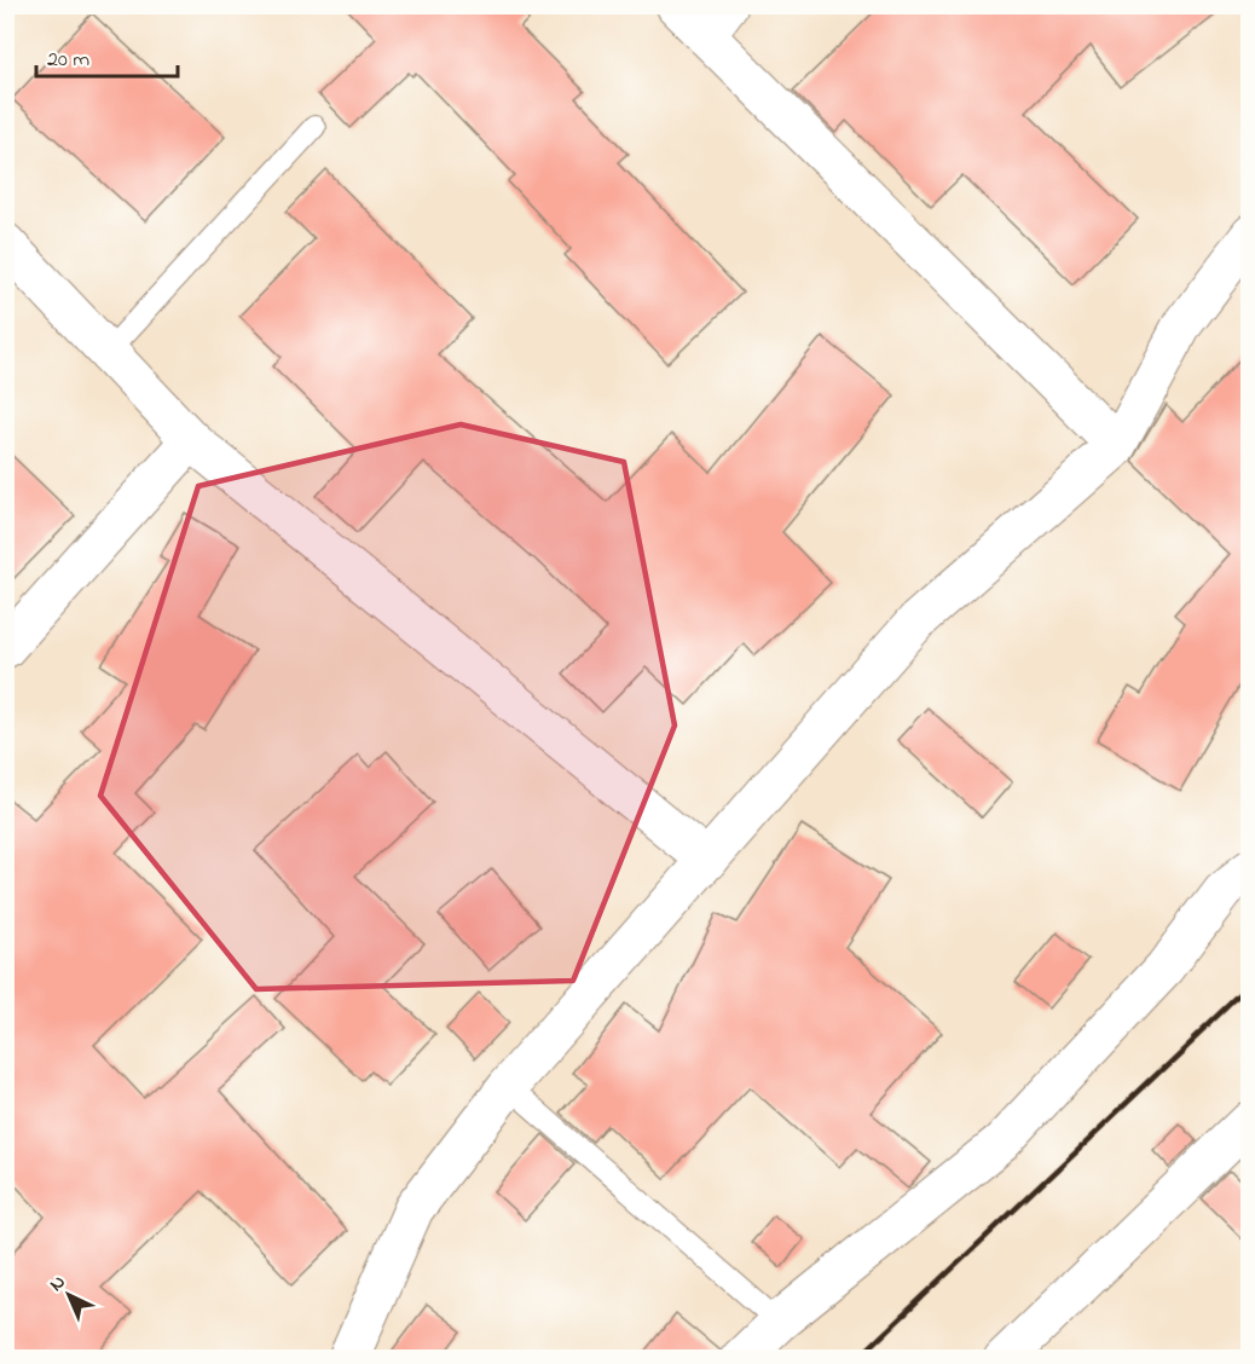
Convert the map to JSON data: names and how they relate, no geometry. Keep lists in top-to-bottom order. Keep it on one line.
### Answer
{"scale_bar":"20 m","north":"top left"}
